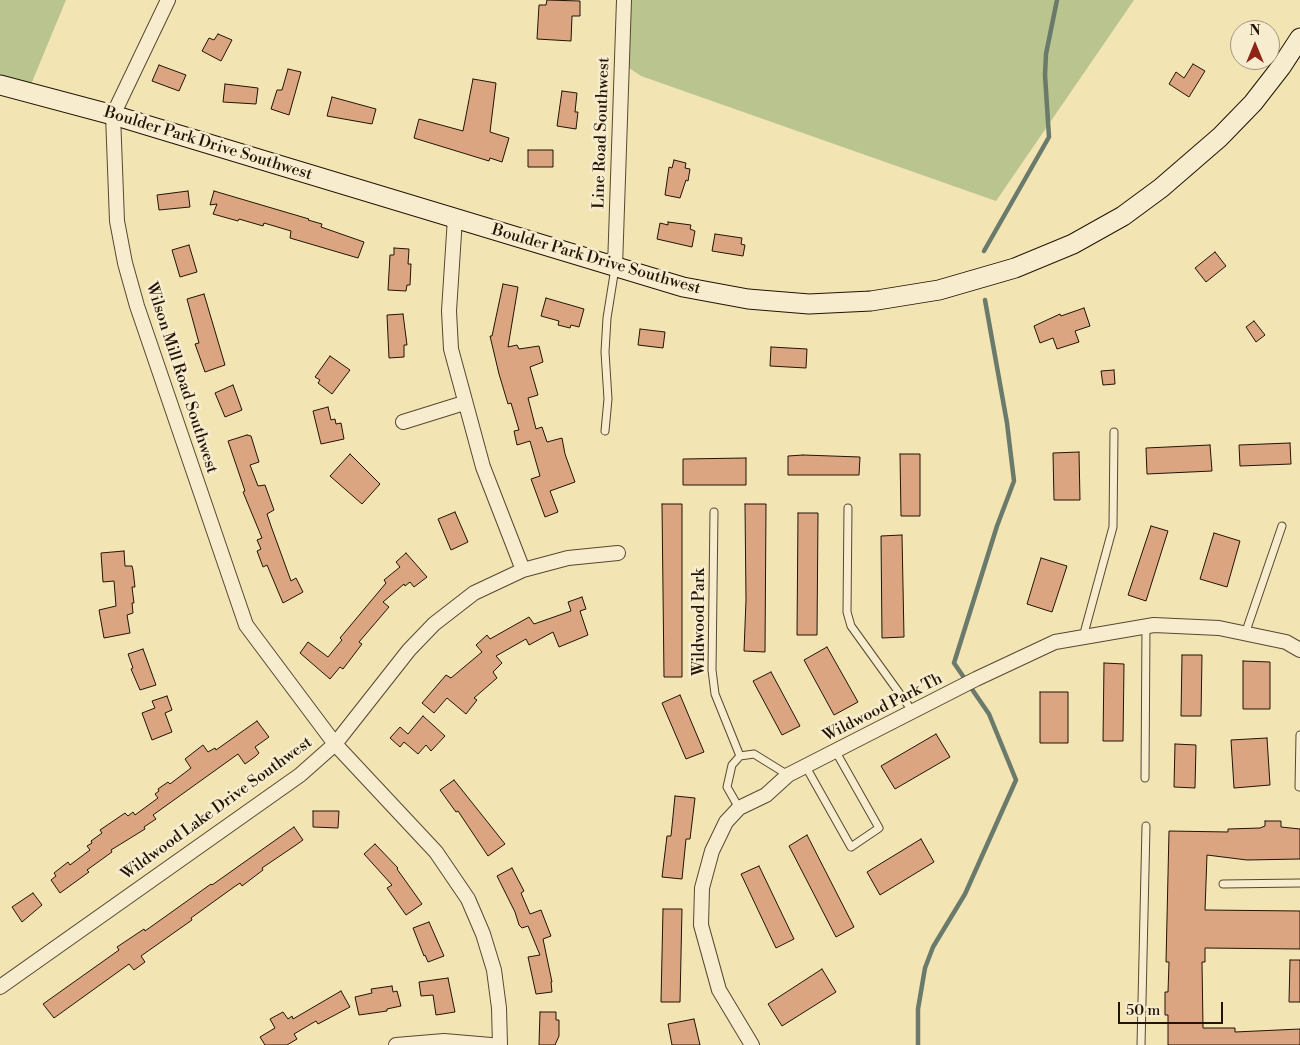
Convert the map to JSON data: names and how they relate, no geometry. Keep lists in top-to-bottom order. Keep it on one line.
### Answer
{"streets":{"street":["Line Road Southwest","Boulder Park Drive Southwest","Wilson Mill Road Southwest","Wildwood Park Th","Wildwood Lake Drive Southwest"],"lane":["Wildwood Park"]},"crossings":[["Line Road Southwest","Boulder Park Drive Southwest"],["Boulder Park Drive Southwest","Wilson Mill Road Southwest"],["Wilson Mill Road Southwest","Wildwood Lake Drive Southwest"]],"scale_bar":"50 m","north":"top"}
